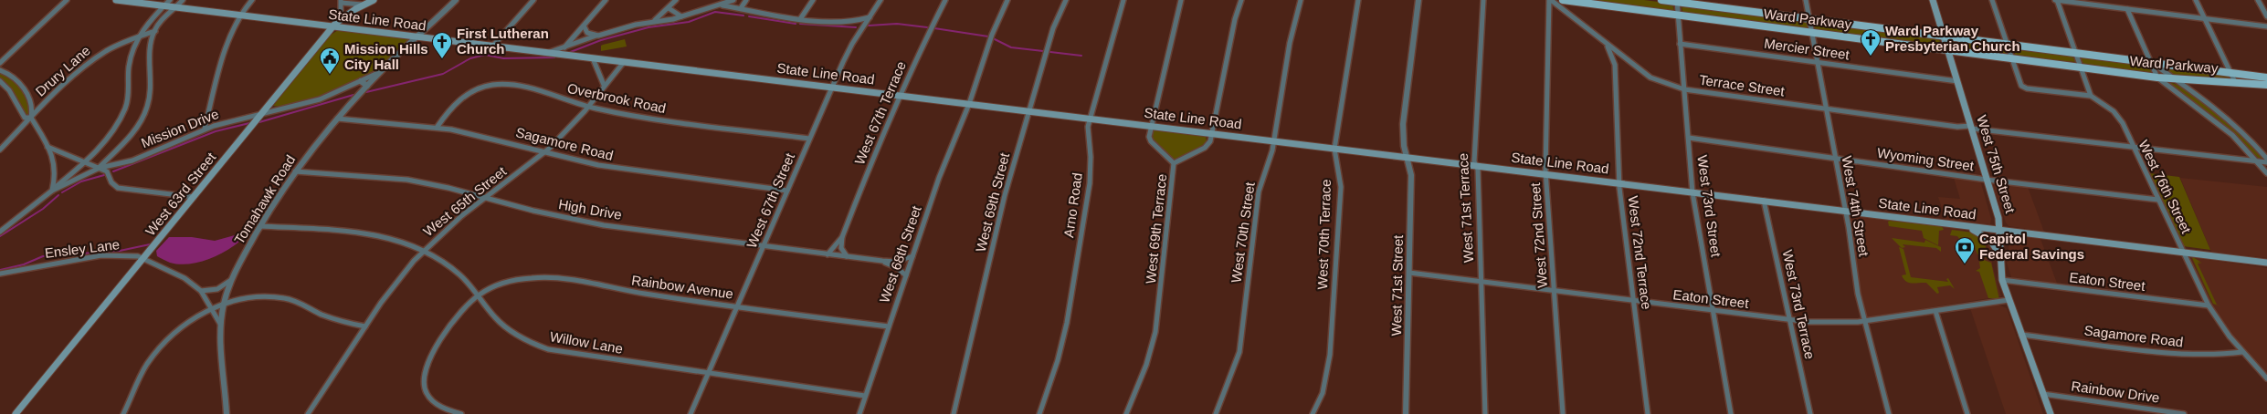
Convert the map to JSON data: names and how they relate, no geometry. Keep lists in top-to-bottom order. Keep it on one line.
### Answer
{"streets":{"main road":["Ward Parkway","State Line Road","West 75th Street","West 63rd Street"],"street":["Mercier Street","Drury Lane","Terrace Street","Overbrook Road","West 67th Terrace","Mission Drive","Sagamore Road","Wyoming Street","West 76th Street","Tomahawk Road","West 67th Street","West 65th Street","West 69th Street","Arno Road","West 73rd Street","West 74th Street","West 71st Terrace","High Drive","West 69th Terrace","West 70th Street","West 70th Terrace","West 72nd Street","Ensley Lane","West 72nd Terrace","West 68th Street","Eaton Street","West 71st Street","Rainbow Avenue","West 73rd Terrace","Willow Lane","Rainbow Drive"]},"crossings":[["Ward Parkway","West 75th Street"],["Ward Parkway","West 73rd Street"],["Ward Parkway","West 74th Street"],["State Line Road","West 67th Terrace"],["State Line Road","West 75th Street"],["State Line Road","West 76th Street"],["State Line Road","West 63rd Street"],["State Line Road","Tomahawk Road"],["State Line Road","West 67th Street"],["State Line Road","West 65th Street"],["State Line Road","West 69th Street"],["State Line Road","Arno Road"],["State Line Road","West 73rd Street"],["State Line Road","West 74th Street"],["State Line Road","West 71st Terrace"],["State Line Road","West 69th Terrace"],["State Line Road","West 70th Street"],["State Line Road","West 70th Terrace"],["State Line Road","West 72nd Street"],["State Line Road","West 72nd Terrace"],["State Line Road","West 68th Street"],["State Line Road","West 71st Street"],["State Line Road","West 73rd Terrace"],["Mercier Street","West 75th Street"],["Mercier Street","West 73rd Street"],["Mercier Street","West 74th Street"],["Terrace Street","West 75th Street"],["Terrace Street","West 76th Street"],["Terrace Street","West 73rd Street"],["Terrace Street","West 74th Street"],["Terrace Street","West 72nd Street"],["Terrace Street","West 72nd Terrace"],["Overbrook Road","Sagamore Road"],["Overbrook Road","West 67th Street"],["Overbrook Road","West 65th Street"],["West 67th Terrace","High Drive"],["Mission Drive","West 63rd Street"],["Mission Drive","Tomahawk Road"],["Sagamore Road","West 75th Street"],["Sagamore Road","West 76th Street"],["Sagamore Road","Tomahawk Road"],["Sagamore Road","West 67th Street"],["Sagamore Road","West 65th Street"],["Wyoming Street","West 75th Street"],["Wyoming Street","West 76th Street"],["Wyoming Street","West 73rd Street"],["Wyoming Street","West 74th Street"],["West 75th Street","Eaton Street"],["West 75th Street","Rainbow Drive"],["West 76th Street","Eaton Street"],["West 63rd Street","Ensley Lane"],["Tomahawk Road","High Drive"],["Tomahawk Road","Ensley Lane"],["Tomahawk Road","Willow Lane"],["West 67th Street","High Drive"],["West 67th Street","Rainbow Avenue"],["West 67th Street","Willow Lane"],["West 65th Street","High Drive"],["West 65th Street","Willow Lane"],["West 73rd Street","Eaton Street"],["West 74th Street","Eaton Street"],["West 71st Terrace","Eaton Street"],["High Drive","West 68th Street"],["West 72nd Street","Eaton Street"],["West 72nd Terrace","Eaton Street"],["West 68th Street","Rainbow Avenue"],["West 68th Street","Willow Lane"],["Eaton Street","West 71st Street"],["Eaton Street","West 73rd Terrace"],["Rainbow Avenue","Willow Lane"]],"places":{"church":["Ward Parkway Presbyterian Church","First Lutheran Church"],"public building":["Mission Hills City Hall"],"bank":["Capitol Federal Savings"]}}
